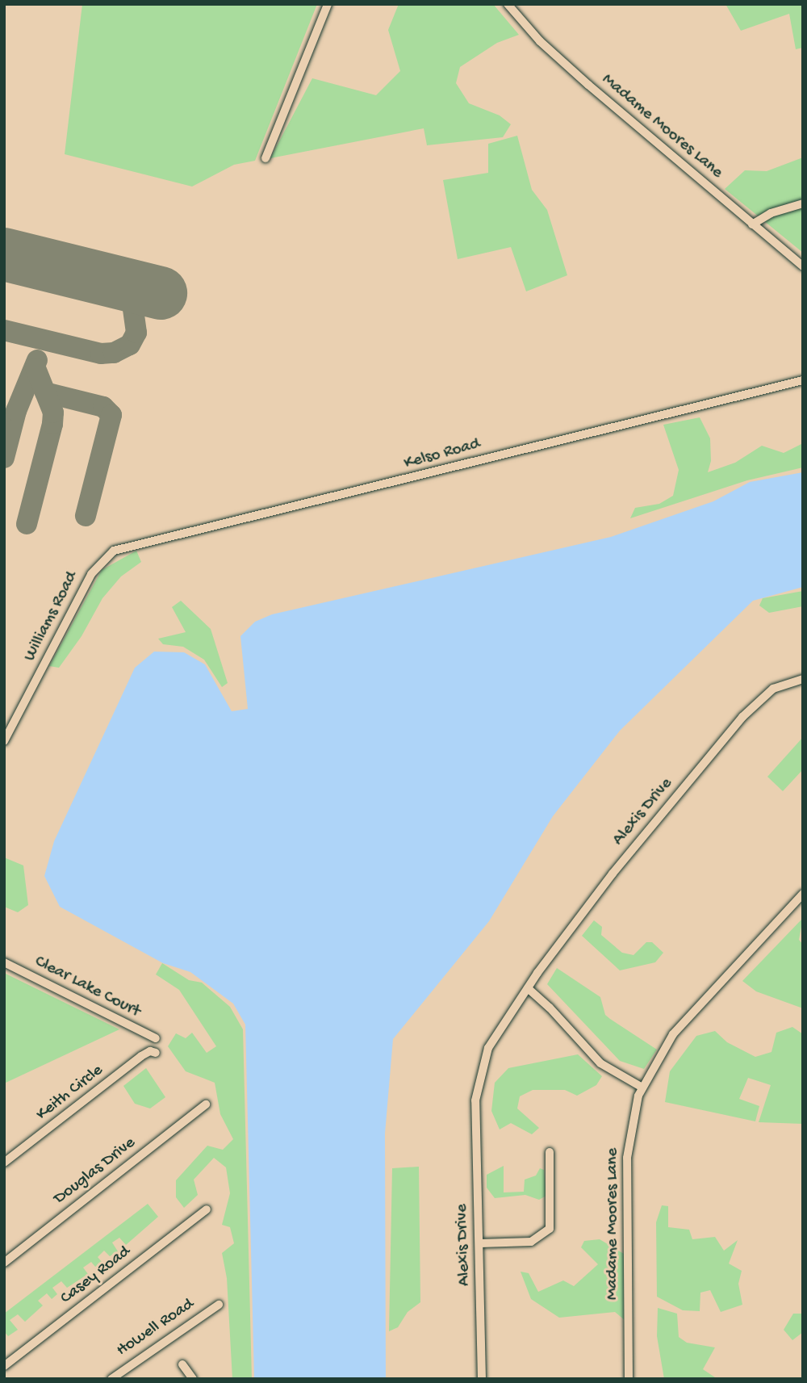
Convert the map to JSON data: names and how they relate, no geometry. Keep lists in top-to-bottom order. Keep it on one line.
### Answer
{"streets":{"street":["Madame Moores Lane","Kelso Road","Williams Road","Alexis Drive","Clear Lake Court","Keith Circle","Douglas Drive","Casey Road","Howell Road"]},"crossings":[["Kelso Road","Williams Road"]]}
